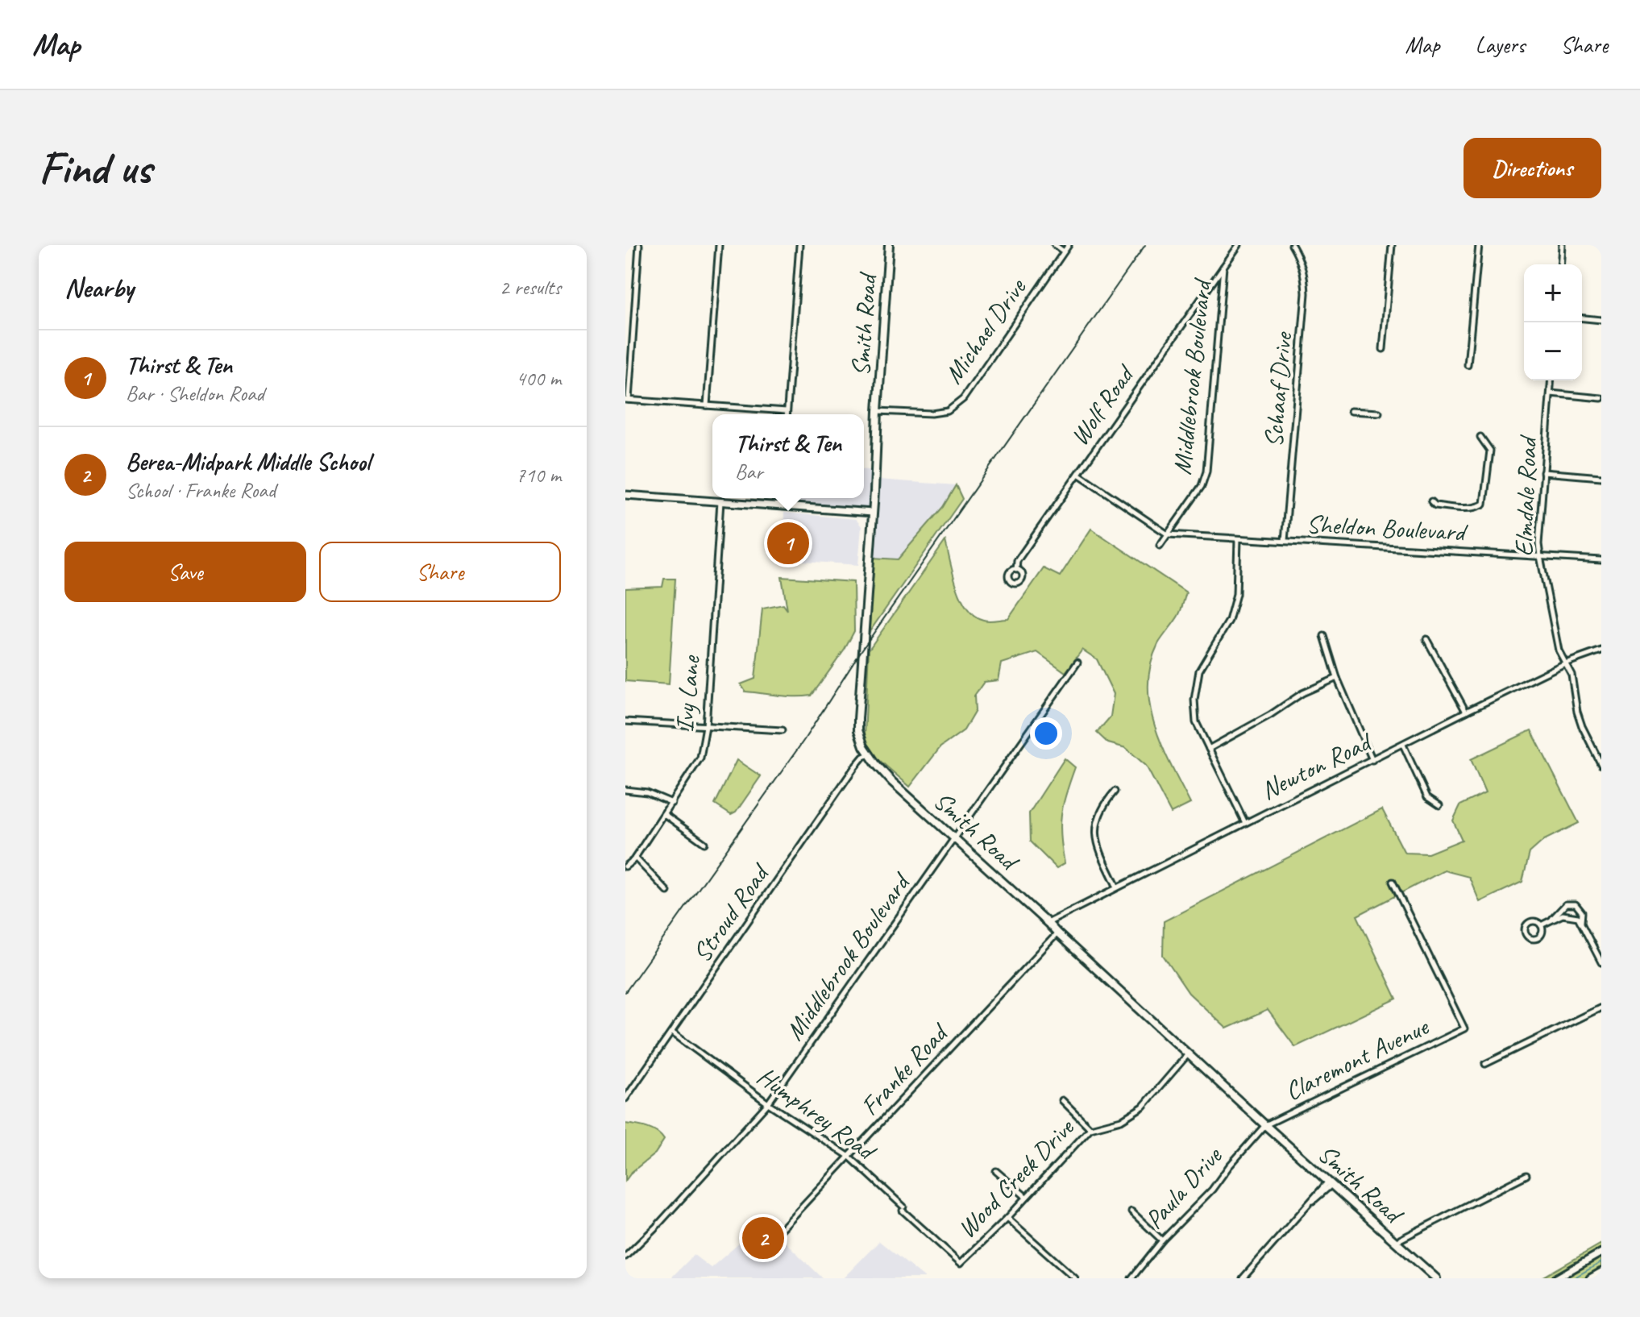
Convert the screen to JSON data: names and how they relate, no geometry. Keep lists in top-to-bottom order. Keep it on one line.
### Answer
{"streets":{"main road":["Smith Road"],"street":["Michael Drive","Middlebrook Boulevard","Schaaf Drive","Wolf Road","Elmdale Road","Sheldon Boulevard","Ivy Lane","Newton Road","Stroud Road","Claremont Avenue","Franke Road","Humphrey Road","Wood Creek Drive","Paula Drive"]},"crossings":[["Smith Road","Michael Drive"],["Smith Road","Middlebrook Boulevard"],["Smith Road","Newton Road"],["Smith Road","Stroud Road"],["Smith Road","Claremont Avenue"],["Smith Road","Franke Road"],["Smith Road","Wood Creek Drive"],["Smith Road","Paula Drive"],["Middlebrook Boulevard","Wolf Road"],["Middlebrook Boulevard","Sheldon Boulevard"],["Middlebrook Boulevard","Humphrey Road"],["Schaaf Drive","Sheldon Boulevard"],["Elmdale Road","Sheldon Boulevard"],["Elmdale Road","Newton Road"],["Stroud Road","Humphrey Road"],["Claremont Avenue","Paula Drive"],["Franke Road","Humphrey Road"],["Humphrey Road","Wood Creek Drive"]],"page":{"header":"Map","nav":["Map","Layers","Share"],"buttons":["Directions",["Save","Share"]],"title":"Find us","heading":["Nearby","2 results"],"map_buttons":["+","−"],"list":[{"mark":"1","name":"Thirst & Ten","note":"Bar · Sheldon Road","value":"400 m"},{"mark":"2","name":"Berea-Midpark Middle School","note":"School · Franke Road","value":"710 m"}],"popup":["Thirst & Ten","Bar"],"pins":["1","2"]}}
